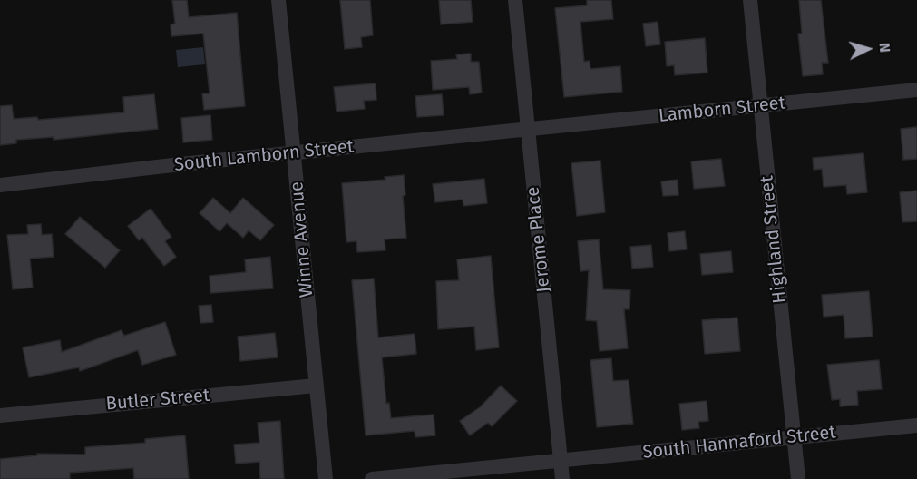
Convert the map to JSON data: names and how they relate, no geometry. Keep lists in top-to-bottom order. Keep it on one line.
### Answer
{"streets":{"street":["Lamborn Street","South Lamborn Street","Winne Avenue","Jerome Place","Highland Street","Butler Street","South Hannaford Street"]},"crossings":[["Lamborn Street","South Lamborn Street"],["Lamborn Street","Jerome Place"],["Lamborn Street","Highland Street"],["South Lamborn Street","Winne Avenue"],["South Lamborn Street","Jerome Place"],["Winne Avenue","Butler Street"],["Jerome Place","South Hannaford Street"],["Highland Street","South Hannaford Street"]],"north":"right"}
